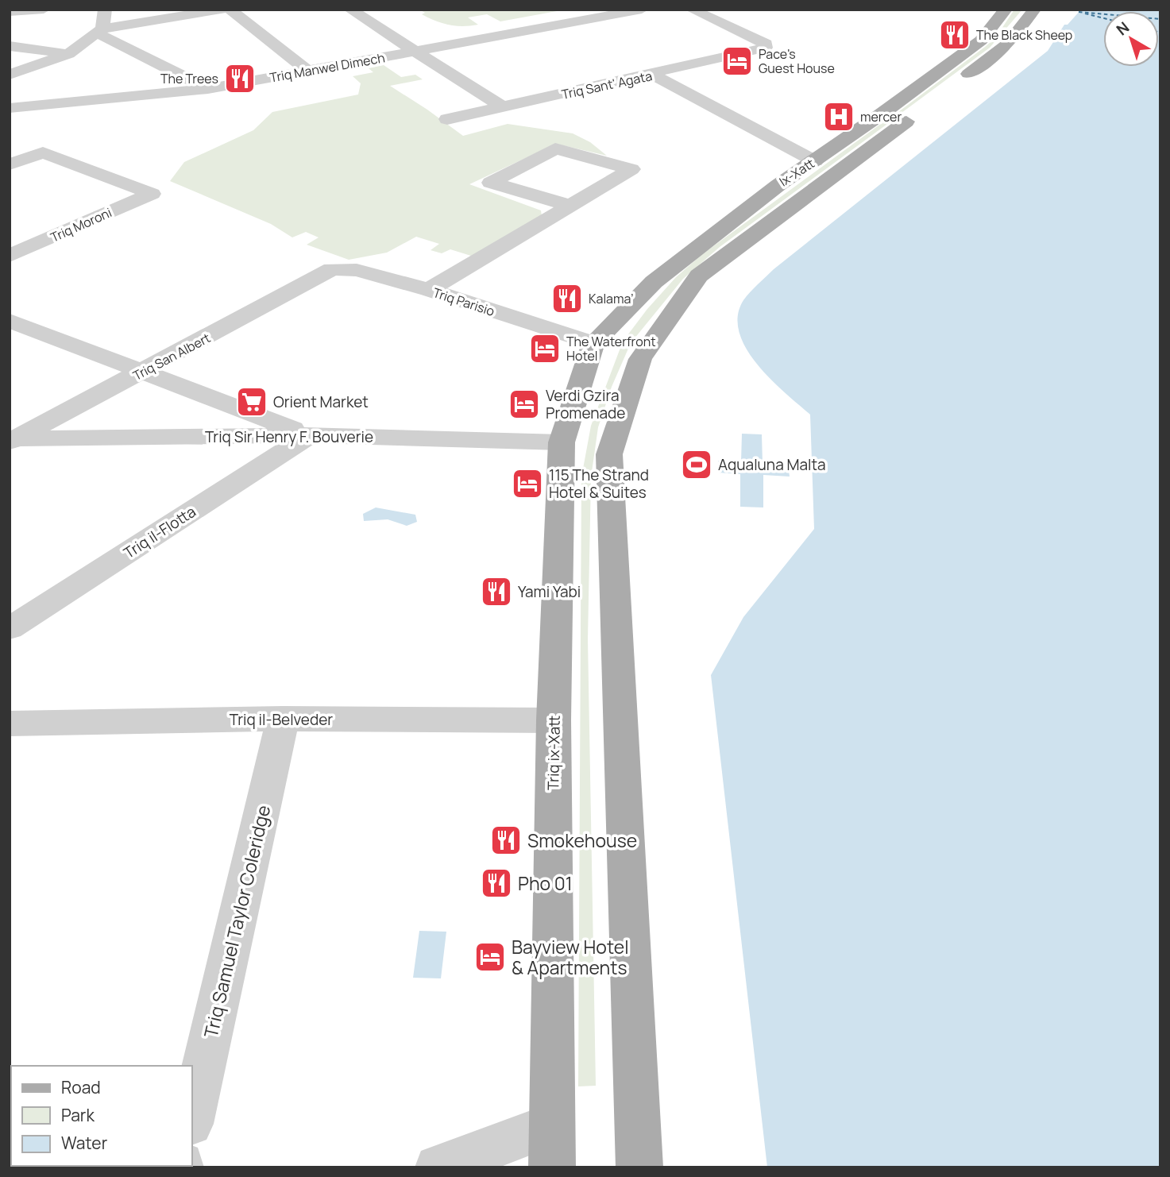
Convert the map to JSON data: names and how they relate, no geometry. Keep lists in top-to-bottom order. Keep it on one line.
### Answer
{"streets":{"main road":["Ix-Xatt","Triq ix-Xatt"],"street":["Triq Manwel Dimech","Triq Sant' Agata","Triq Moroni","Triq Parisio","Triq San Albert","Triq Sir Henry F. Bouverie","Triq il-Flotta","Triq il-Belveder","Triq Samuel Taylor Coleridge"]},"crossings":[["Ix-Xatt","Triq Parisio"],["Ix-Xatt","Triq ix-Xatt"],["Triq Parisio","Triq San Albert"],["Triq Parisio","Triq ix-Xatt"],["Triq San Albert","Triq Sir Henry F. Bouverie"],["Triq Sir Henry F. Bouverie","Triq il-Flotta"],["Triq Sir Henry F. Bouverie","Triq ix-Xatt"],["Triq il-Belveder","Triq ix-Xatt"],["Triq il-Belveder","Triq Samuel Taylor Coleridge"]],"places":{"restaurant":["The Black Sheep","The Trees","Kalama’","Yami Yabi","Smokehouse","Pho 01"],"hotel":["Pace's Guest House","The Waterfront Hotel","Verdi Gzira Promenade","115 The Strand Hotel & Suites","Bayview Hotel & Apartments"],"hospital":["mercer"],"supermarket":["Orient Market"],"sports":["Aqualuna Malta"]},"legend":["Road","Park","Water"],"north":"top left"}
